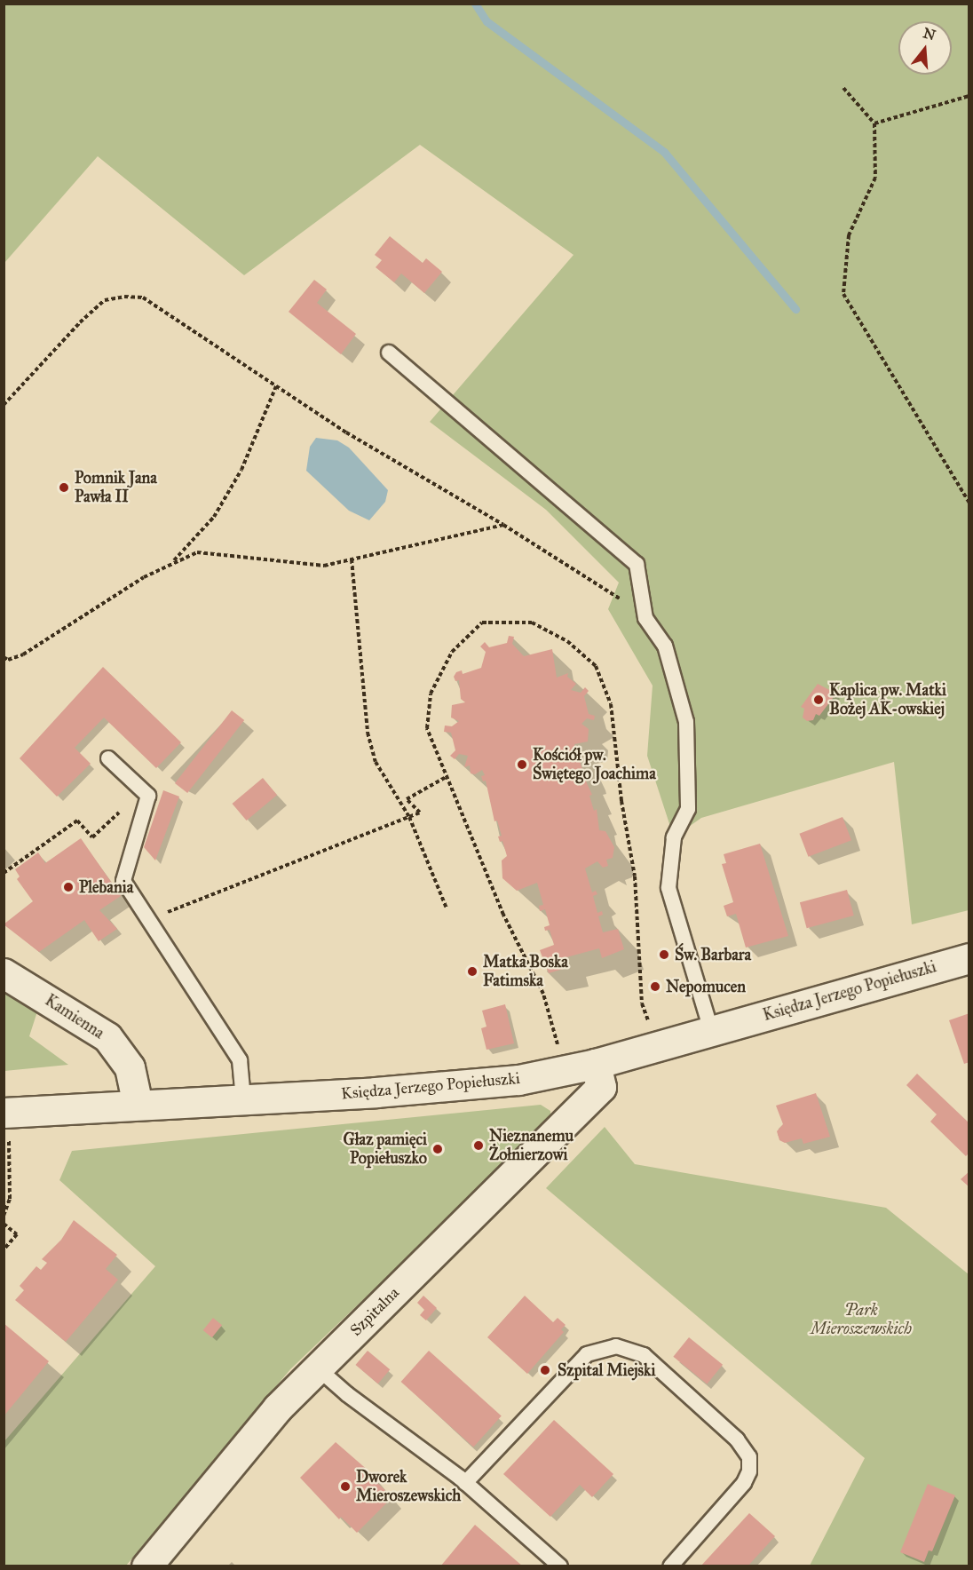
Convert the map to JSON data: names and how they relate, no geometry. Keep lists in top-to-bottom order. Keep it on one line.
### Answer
{"streets":{"street":["Księdza Jerzego Popiełuszki","Kamienna","Szpitalna"]},"crossings":[["Księdza Jerzego Popiełuszki","Kamienna"],["Księdza Jerzego Popiełuszki","Szpitalna"]],"parks":["Park Mieroszewskich"],"places":["Pomnik Jana Pawła II","Kaplica pw. Matki Bożej AK-owskiej","Kościół pw. Świętego Joachima","Plebania","Św. Barbara","Matka Boska Fatimska","Nepomucen","Nieznanemu Żołnierzowi","Głaz pamięci Popiełuszko","Szpital Miejski","Dworek Mieroszewskich"],"north":"top"}
